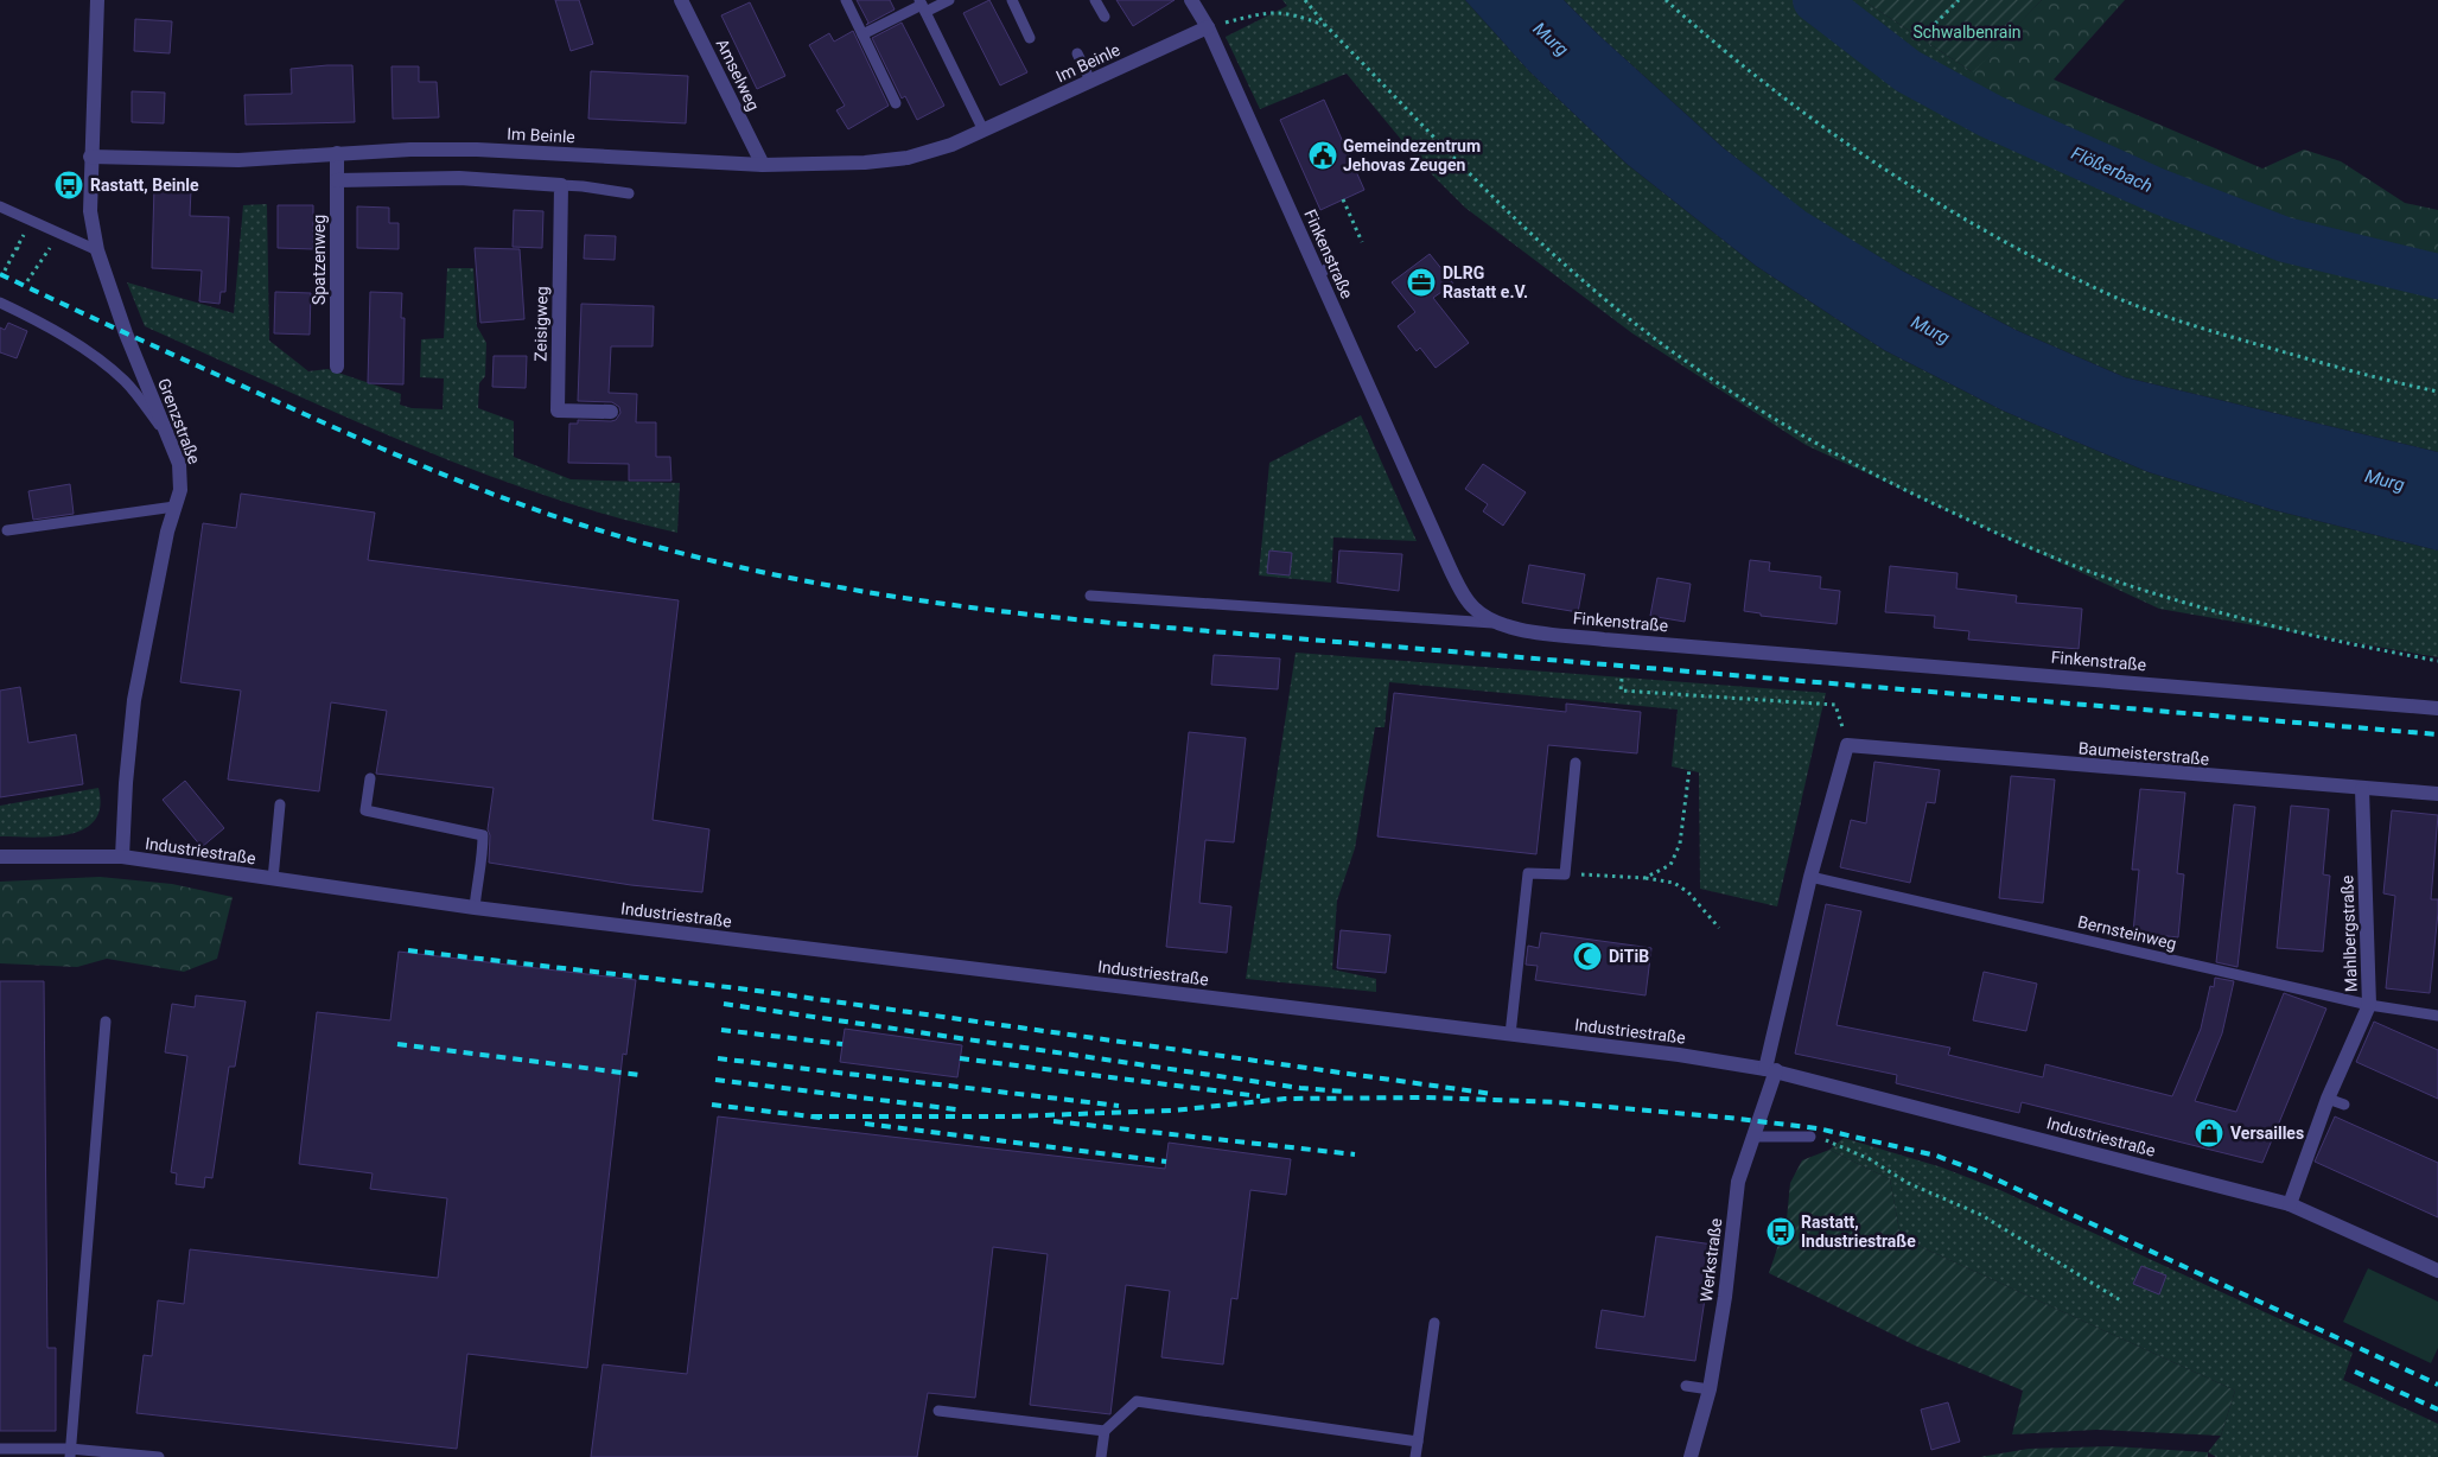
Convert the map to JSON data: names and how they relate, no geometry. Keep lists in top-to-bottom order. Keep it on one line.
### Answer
{"streets":{"street":["Im Beinle","Amselweg","Finkenstraße","Spatzenweg","Zeisigweg","Grenzstraße","Baumeisterstraße","Industriestraße","Mahlbergstraße","Werkstraße"],"lane":["Bernsteinweg"]},"crossings":[["Im Beinle","Amselweg"],["Im Beinle","Finkenstraße"],["Im Beinle","Spatzenweg"],["Im Beinle","Grenzstraße"],["Grenzstraße","Industriestraße"],["Baumeisterstraße","Mahlbergstraße"],["Baumeisterstraße","Werkstraße"],["Industriestraße","Mahlbergstraße"],["Industriestraße","Werkstraße"],["Bernsteinweg","Mahlbergstraße"],["Bernsteinweg","Werkstraße"]],"water":["Murg","Flößerbach"],"parks":["Schwalbenrain"],"places":{"public building":["Gemeindezentrum Jehovas Zeugen"],"bus stop":["Rastatt, Beinle","Rastatt, Industriestraße"],"office":["DLRG Rastatt e.V."],"mosque":["DiTiB"],"shop":["Versailles"]}}
